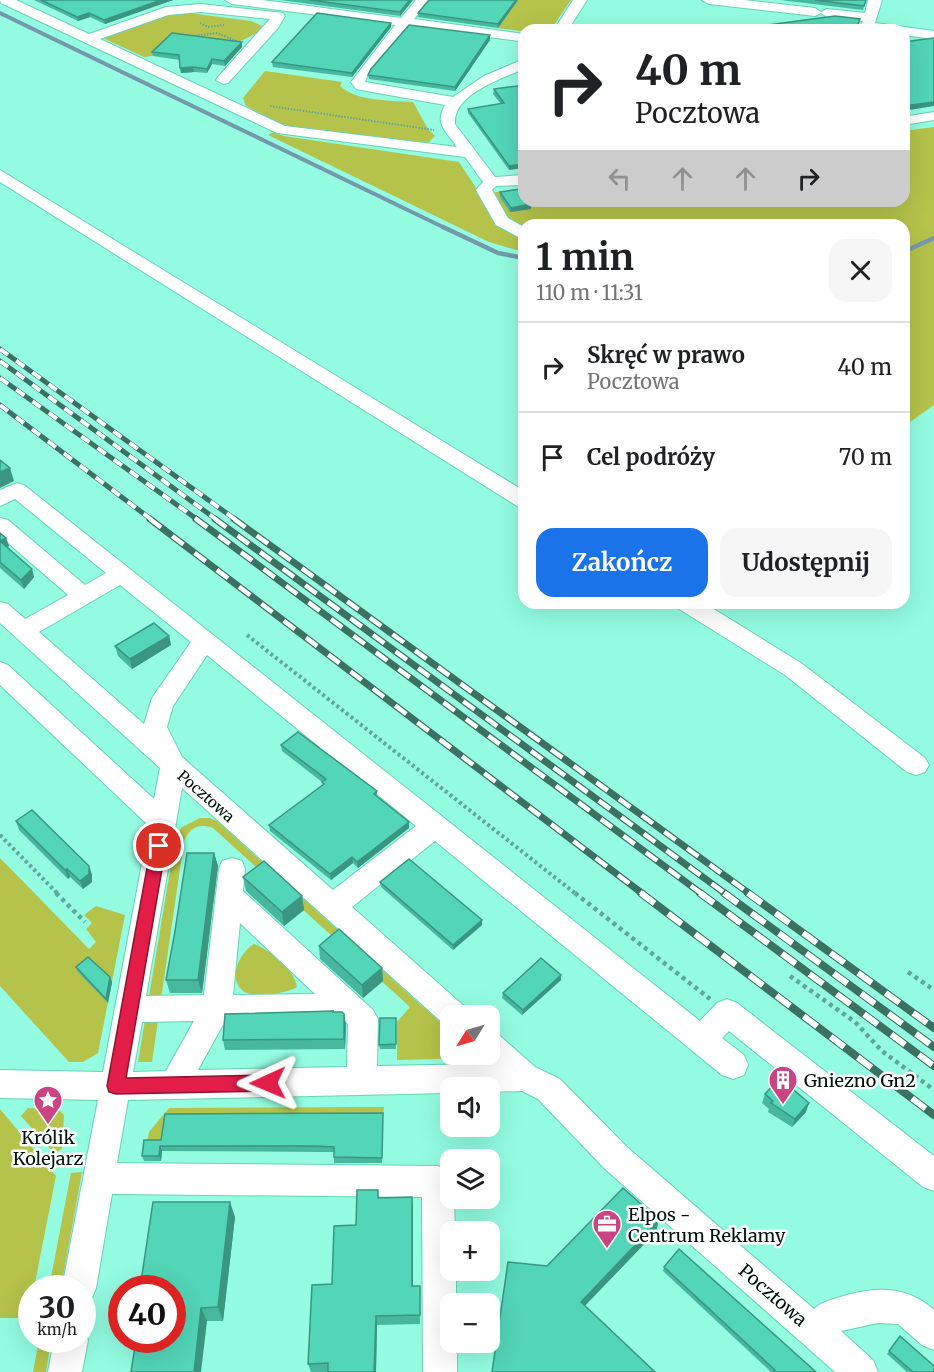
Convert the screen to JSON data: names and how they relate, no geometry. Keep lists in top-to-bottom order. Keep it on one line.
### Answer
{"streets":{"street":["Pocztowa"]},"places":{"building":["Gniezno Gn2"],"place":["Królik Kolejarz"],"office":["Elpos - Centrum Reklamy"]},"north":"bottom left","page":{"turn":["40 m","Pocztowa"],"heading":["1 min","110 m · 11:31"],"list":[{"name":"Skręć w prawo","note":"Pocztowa","value":"40 m"},{"name":"Cel podróży","value":"70 m"}],"buttons":["Zakończ","Udostępnij"],"map_buttons":["+","−"],"speed":"30 km/h","limit":"40"}}
